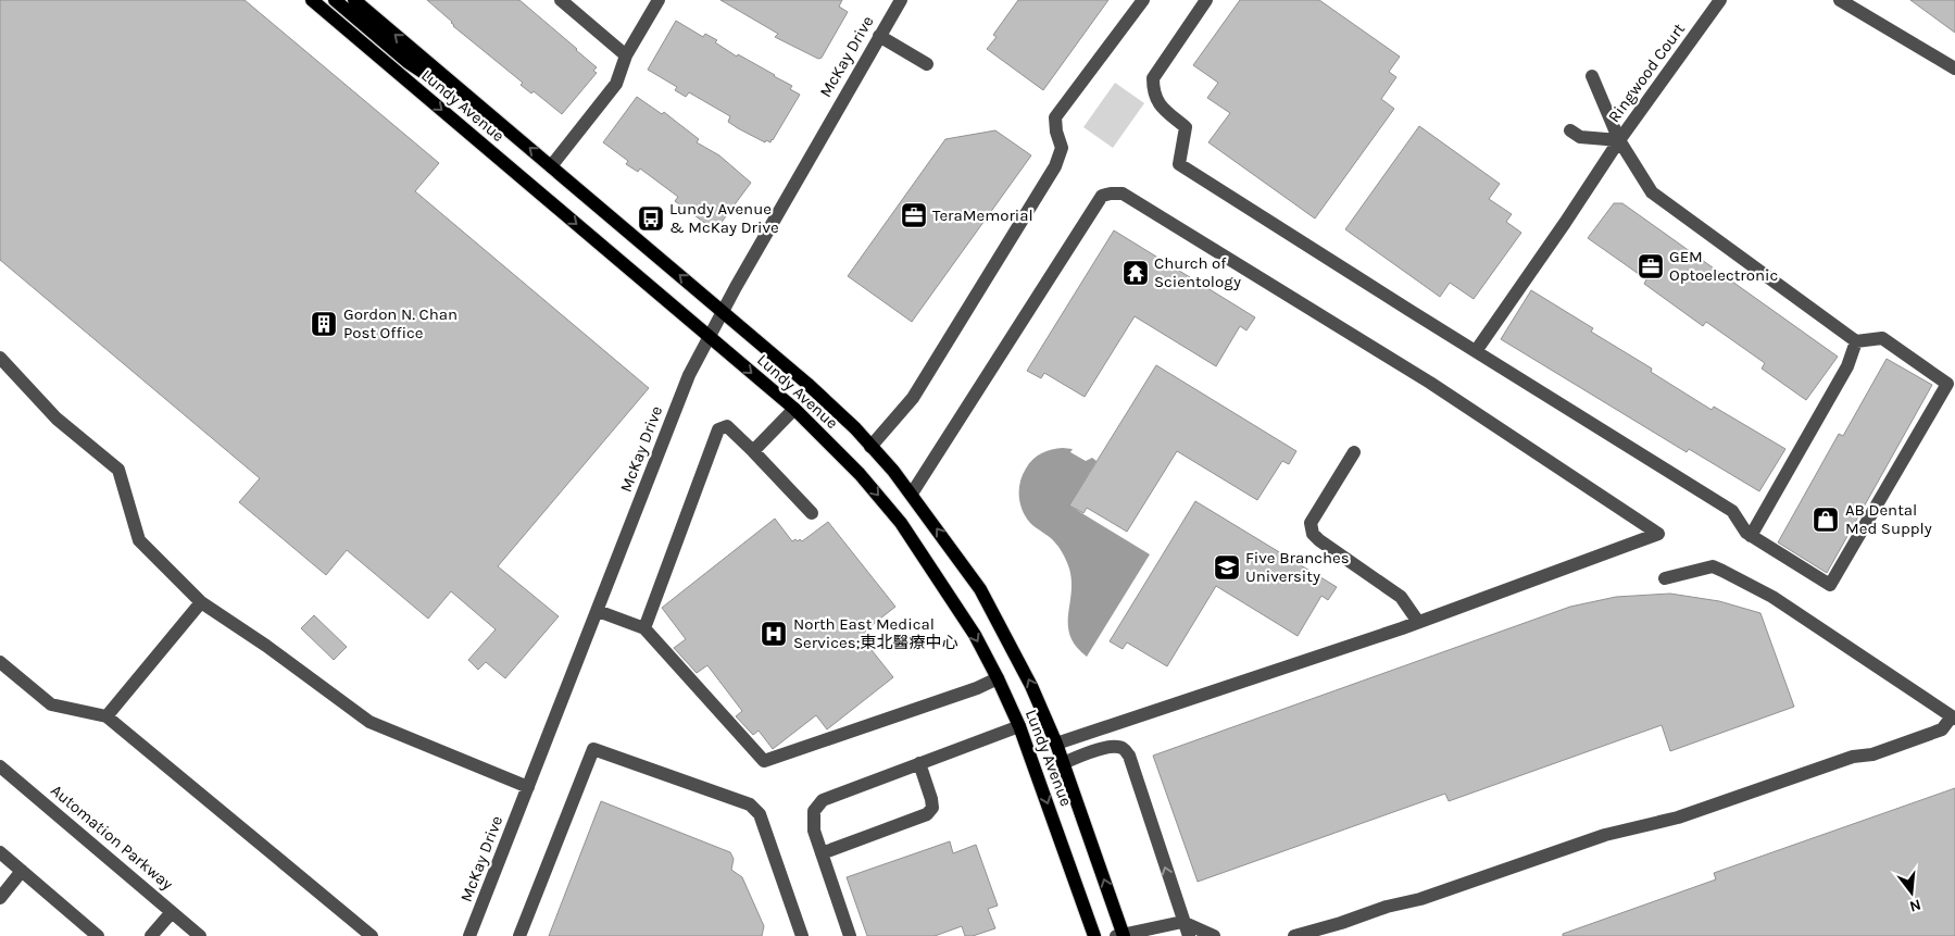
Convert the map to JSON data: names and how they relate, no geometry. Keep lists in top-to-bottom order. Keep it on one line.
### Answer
{"streets":{"main road":["Lundy Avenue"],"street":["McKay Drive","Ringwood Court","Automation Parkway"]},"crossings":[["McKay Drive","Lundy Avenue"]],"places":{"office":["TeraMemorial","GEM Optoelectronic"],"bus stop":["Lundy Avenue & McKay Drive"],"temple":["Church of Scientology"],"building":["Gordon N. Chan Post Office"],"shop":["AB Dental Med Supply"],"school or university":["Five Branches University"],"hospital":["North East Medical Services;東北醫療中心"]},"north":"bottom"}
